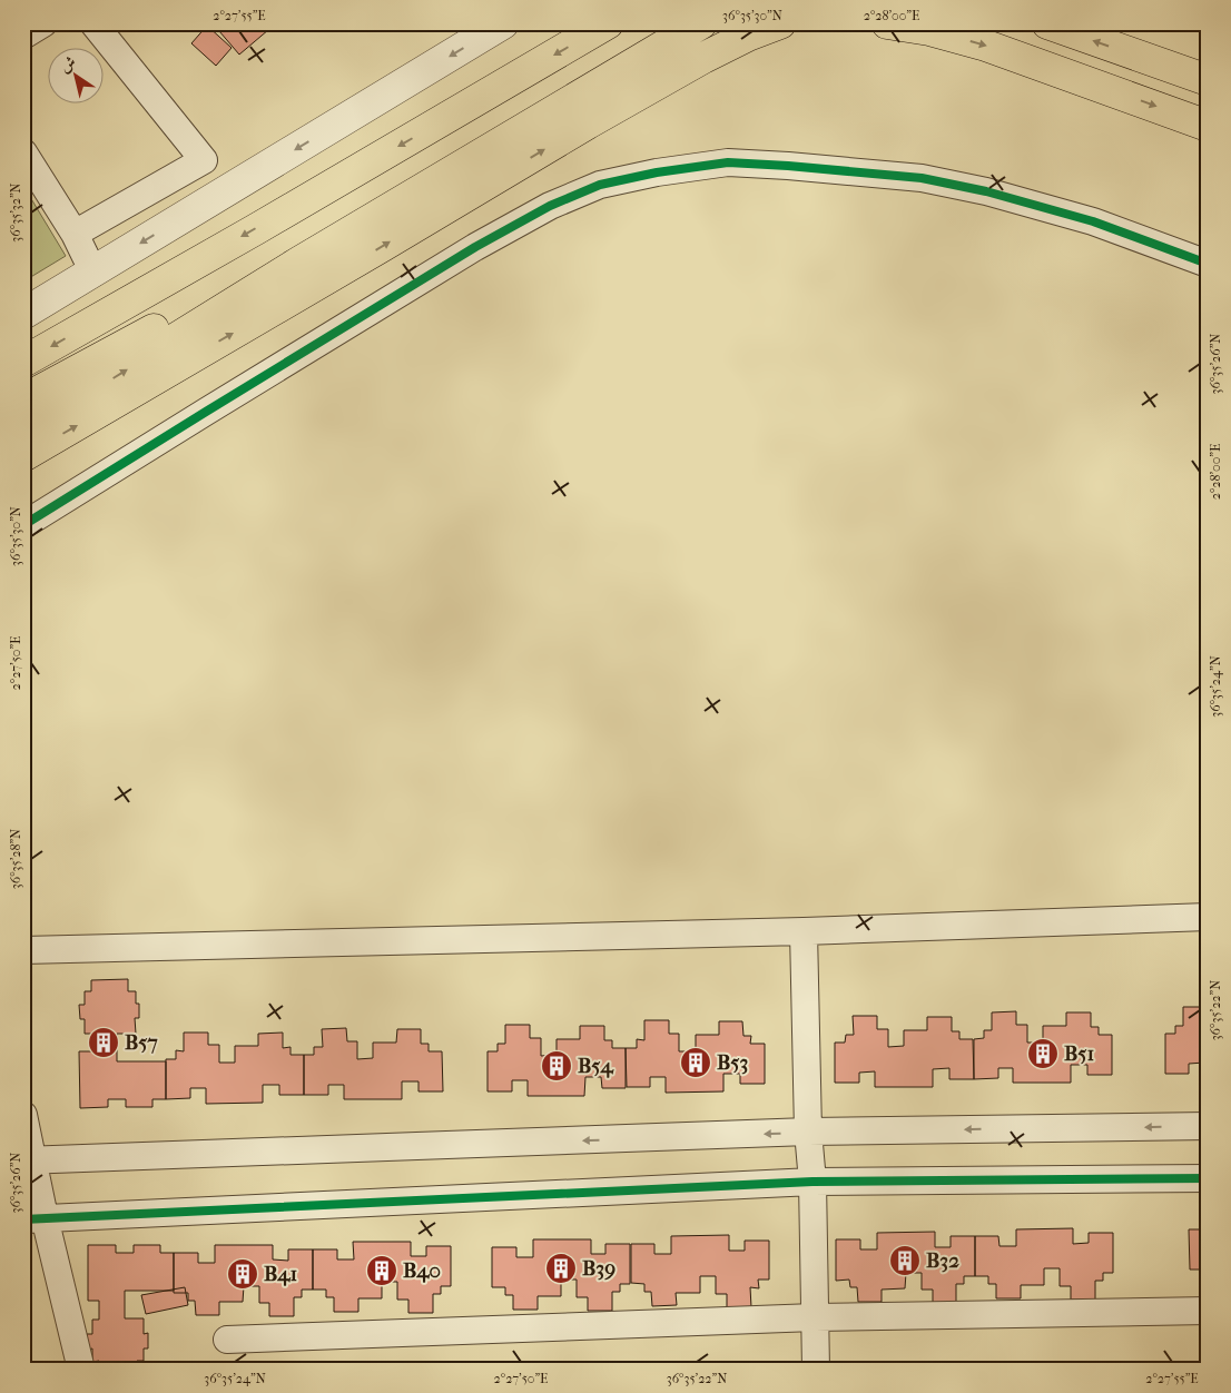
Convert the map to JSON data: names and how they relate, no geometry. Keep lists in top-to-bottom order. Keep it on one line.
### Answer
{"places":{"building":["B57","B51","B53","B54","B32","B39","B40","B41"]},"north":"top left","coordinates":["2°27'55\"E","36°35'30\"N","2°28'00\"E","36°35'32\"N","36°35'26\"N","2°27'50\"E","36°35'24\"N","36°35'28\"N","36°35'22\"N"]}
